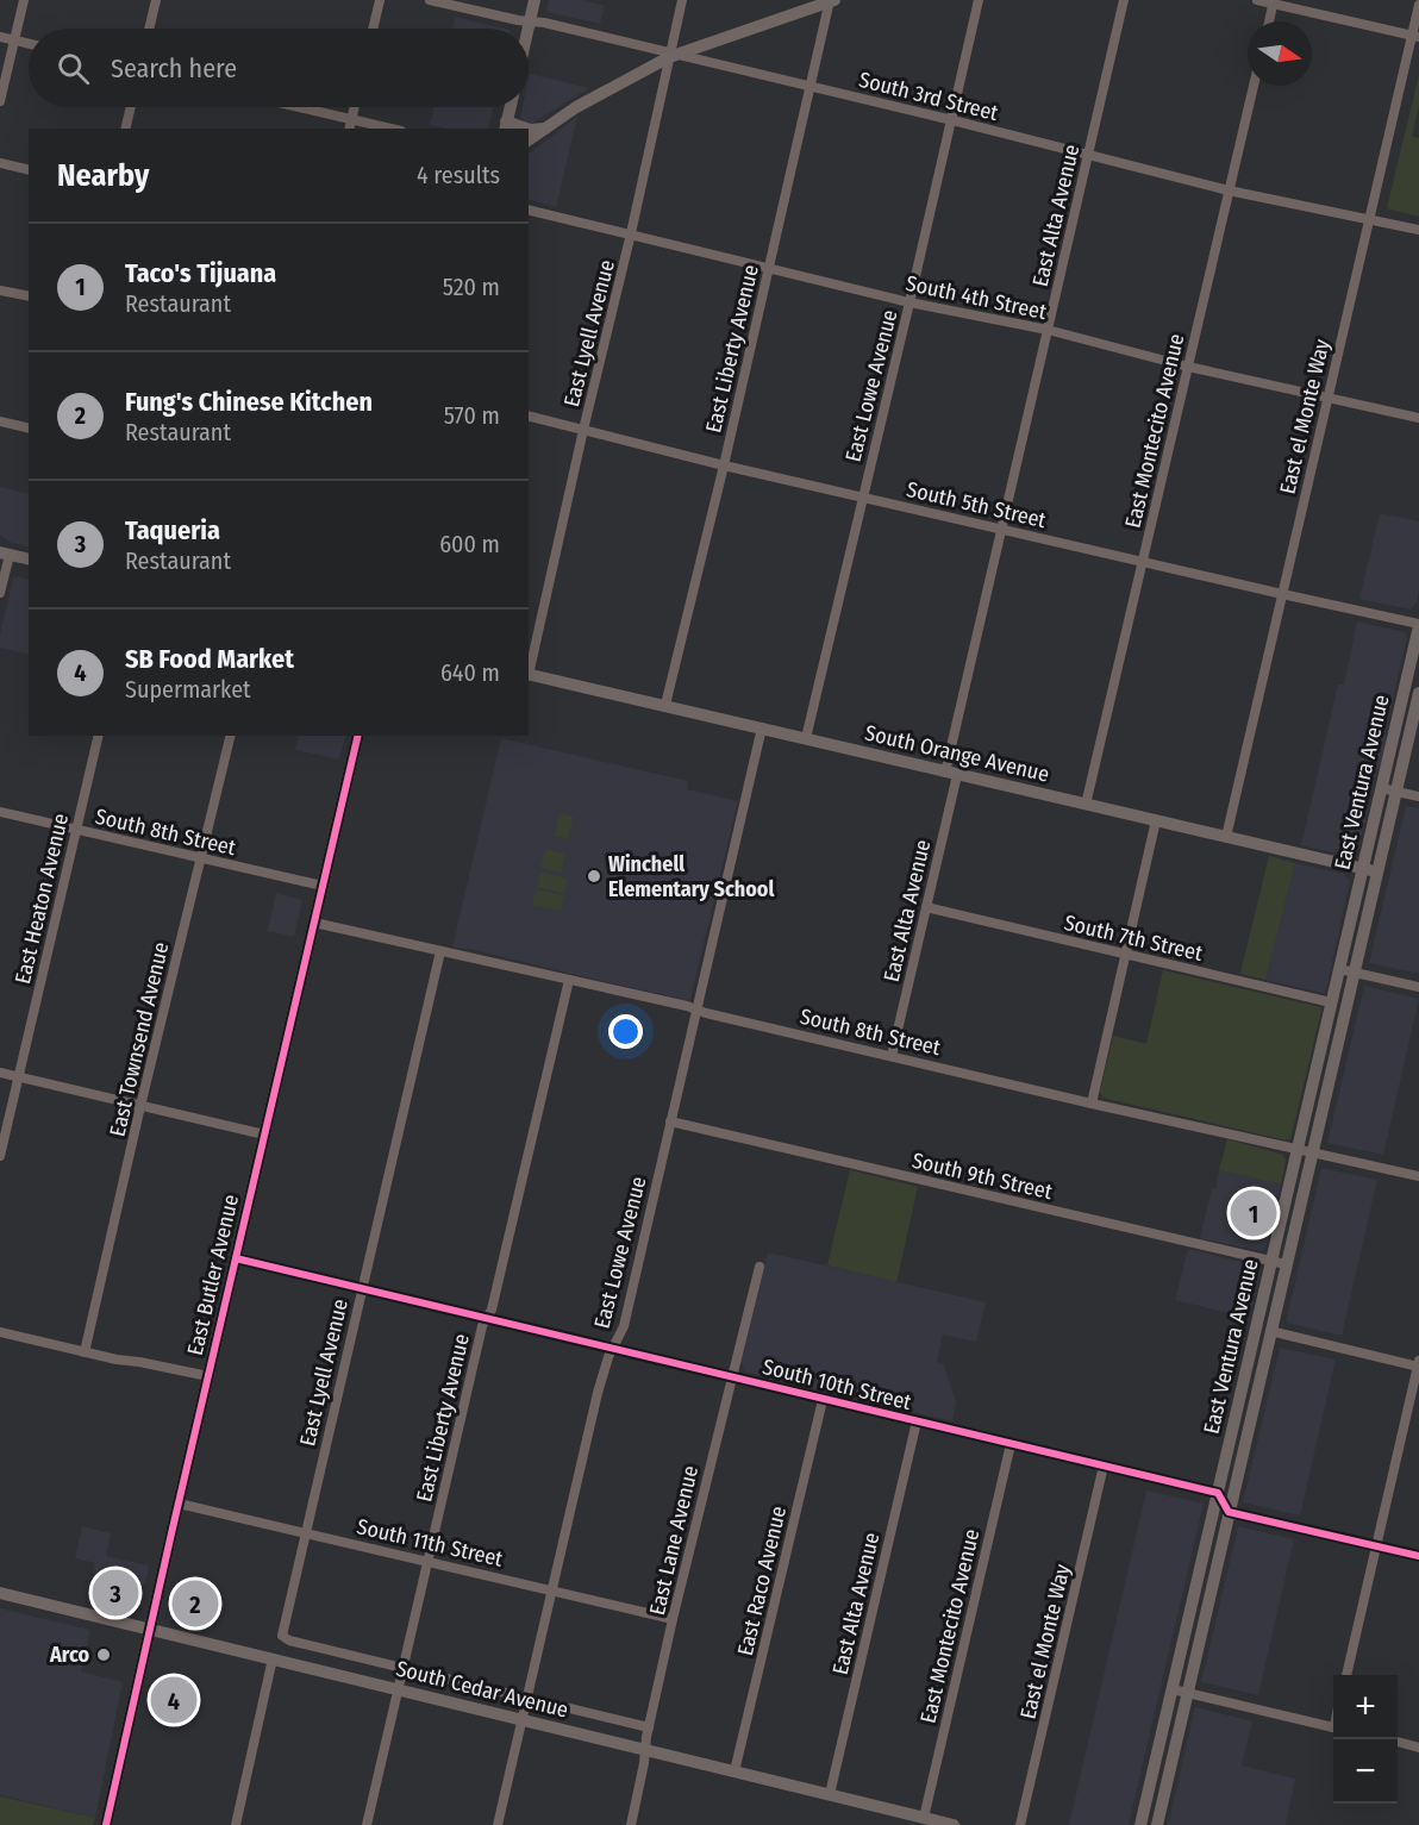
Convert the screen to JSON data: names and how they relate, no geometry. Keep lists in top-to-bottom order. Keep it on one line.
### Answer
{"streets":{"main road":["South Orange Avenue","East Ventura Avenue","East Butler Avenue","South Cedar Avenue"],"street":["South 3rd Street","East Alta Avenue","South 4th Street","East Lyell Avenue","East Liberty Avenue","East Lowe Avenue","East el Monte Way","East Montecito Avenue","South 5th Street","South 8th Street","East Heaton Avenue","South 7th Street","East Townsend Avenue","South 9th Street","South 10th Street","East Lane Avenue","South 11th Street","East Raco Avenue"]},"crossings":[["South 3rd Street","East Alta Avenue"],["South 3rd Street","East Lyell Avenue"],["South 3rd Street","East Liberty Avenue"],["South 3rd Street","East Lowe Avenue"],["South 3rd Street","East el Monte Way"],["South 3rd Street","East Montecito Avenue"],["East Alta Avenue","South 4th Street"],["East Alta Avenue","South 5th Street"],["East Alta Avenue","South Orange Avenue"],["East Alta Avenue","South 8th Street"],["East Alta Avenue","South 7th Street"],["East Alta Avenue","South 10th Street"],["East Alta Avenue","South Cedar Avenue"],["South 4th Street","East Lyell Avenue"],["South 4th Street","East Liberty Avenue"],["South 4th Street","East Lowe Avenue"],["South 4th Street","East el Monte Way"],["South 4th Street","East Montecito Avenue"],["East Lyell Avenue","East Liberty Avenue"],["East Lyell Avenue","South 5th Street"],["East Lyell Avenue","South 8th Street"],["East Lyell Avenue","South 10th Street"],["East Lyell Avenue","South 11th Street"],["East Liberty Avenue","South 5th Street"],["East Liberty Avenue","South Orange Avenue"],["East Liberty Avenue","South 8th Street"],["East Liberty Avenue","South 10th Street"],["East Liberty Avenue","South 11th Street"],["East Liberty Avenue","South Cedar Avenue"],["East Lowe Avenue","South 5th Street"],["East Lowe Avenue","South Orange Avenue"],["East Lowe Avenue","South 8th Street"],["East Lowe Avenue","South 9th Street"],["East Lowe Avenue","South 10th Street"],["East Lowe Avenue","South 11th Street"],["East Lowe Avenue","South Cedar Avenue"],["East el Monte Way","South 5th Street"],["East el Monte Way","South Orange Avenue"],["East el Monte Way","South 10th Street"],["East Montecito Avenue","South 5th Street"],["East Montecito Avenue","South Orange Avenue"],["East Montecito Avenue","South 10th Street"],["East Montecito Avenue","South Cedar Avenue"],["South 5th Street","East Ventura Avenue"],["South Orange Avenue","East Ventura Avenue"],["East Ventura Avenue","South 8th Street"],["East Ventura Avenue","South 7th Street"],["East Ventura Avenue","South 9th Street"],["East Ventura Avenue","South 10th Street"],["South 8th Street","East Heaton Avenue"],["South 8th Street","East Townsend Avenue"],["South 8th Street","East Butler Avenue"],["East Butler Avenue","South 10th Street"],["East Butler Avenue","South 11th Street"],["East Butler Avenue","South Cedar Avenue"],["South 10th Street","East Lane Avenue"],["South 10th Street","East Raco Avenue"],["East Lane Avenue","South 11th Street"],["East Lane Avenue","South Cedar Avenue"],["East Raco Avenue","South Cedar Avenue"]],"places":["Winchell Elementary School","Arco"],"north":"right","page":{"search":"Search here","heading":["Nearby","4 results"],"list":[{"mark":"1","name":"Taco's Tijuana","note":"Restaurant","value":"520 m"},{"mark":"2","name":"Fung's Chinese Kitchen","note":"Restaurant","value":"570 m"},{"mark":"3","name":"Taqueria","note":"Restaurant","value":"600 m"},{"mark":"4","name":"SB Food Market","note":"Supermarket","value":"640 m"}],"pins":["1","3","2","4"],"map_buttons":["+","−"]}}
